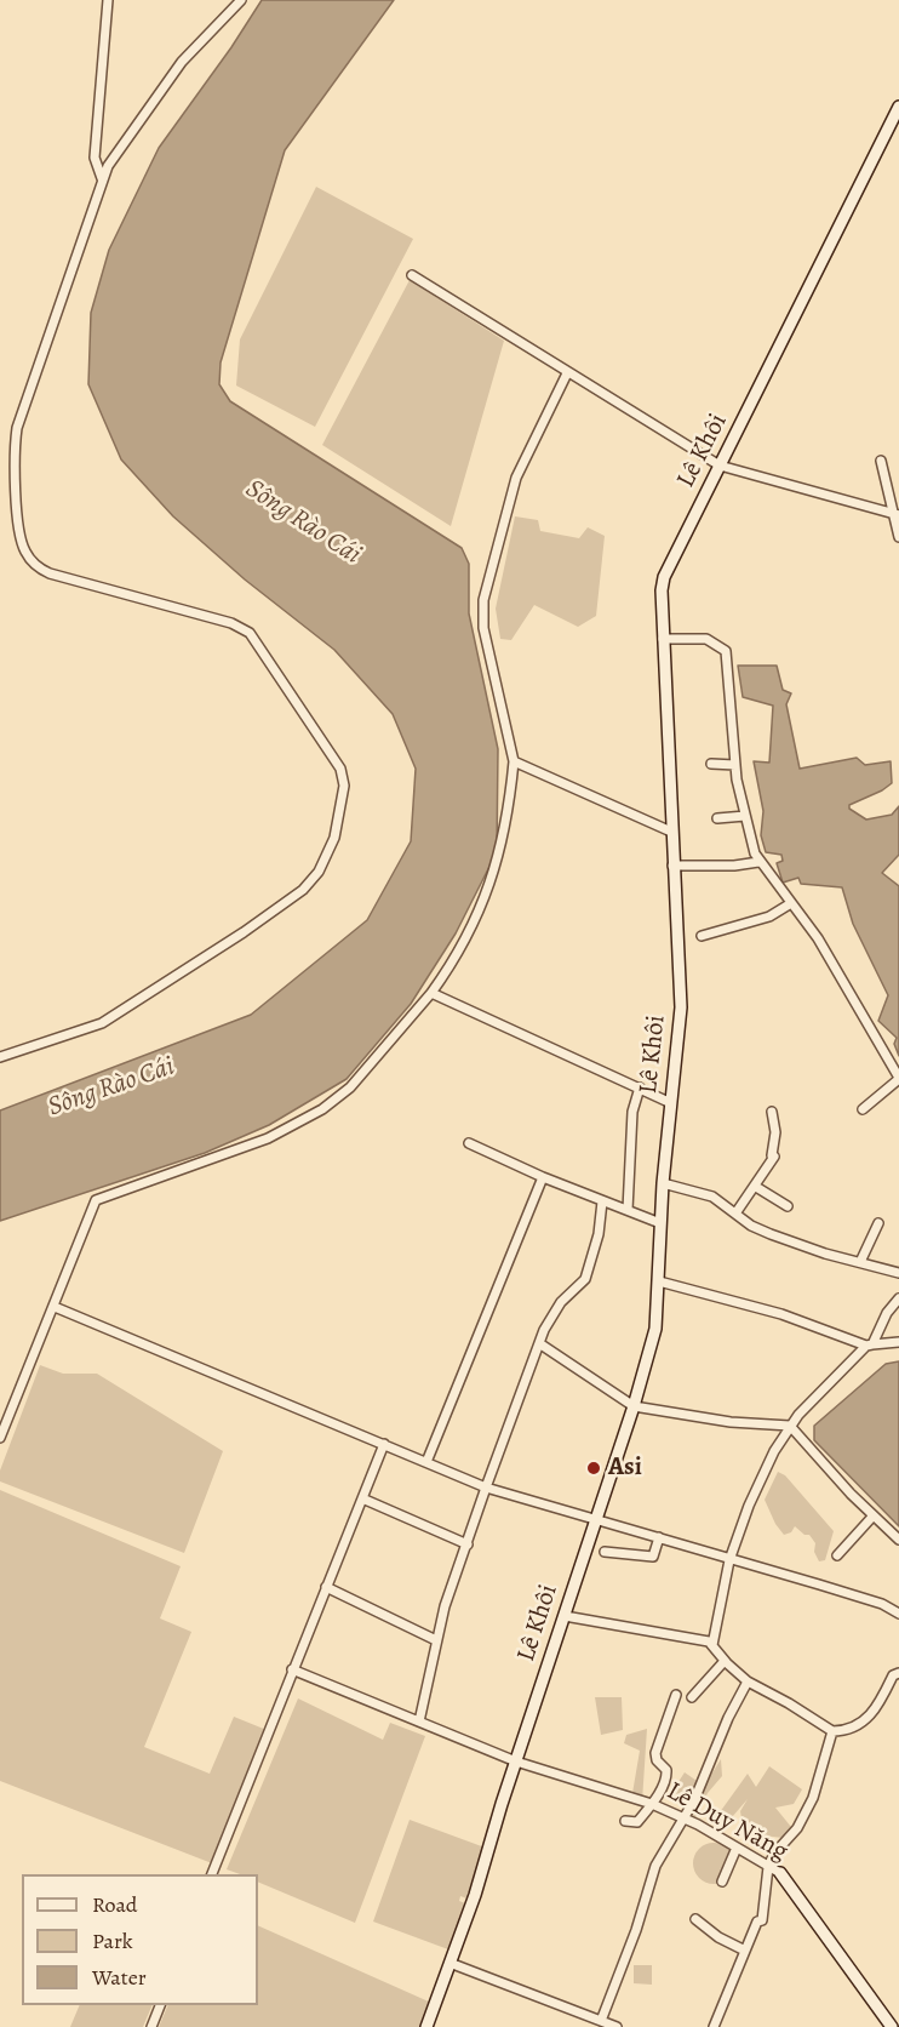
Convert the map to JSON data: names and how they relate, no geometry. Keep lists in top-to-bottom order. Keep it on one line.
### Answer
{"streets":{"street":["Lê Khôi","Lê Duy Năng"]},"crossings":[["Lê Khôi","Lê Duy Năng"]],"water":["Sông Rào Cái"],"places":["Asi"],"legend":["Road","Park","Water"]}
